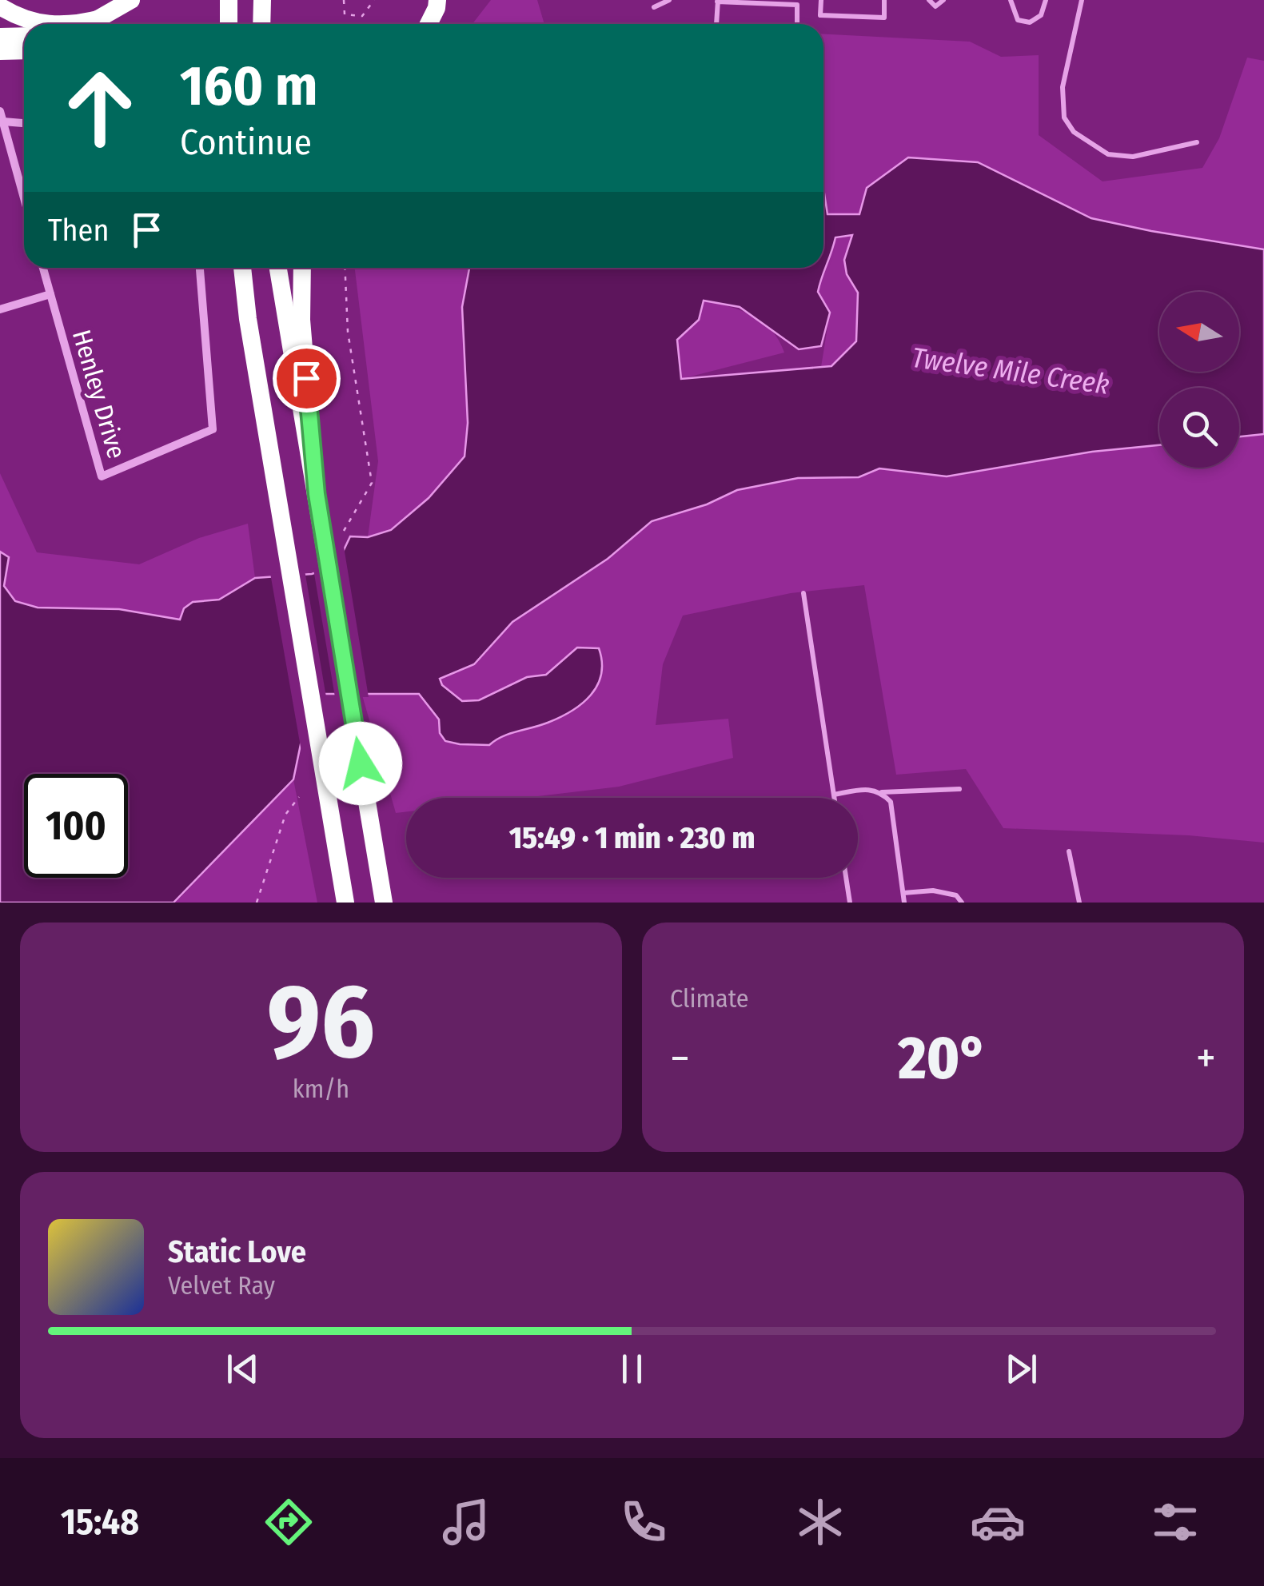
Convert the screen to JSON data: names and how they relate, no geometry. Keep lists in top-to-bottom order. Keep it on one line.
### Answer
{"streets":{"street":["Henley Drive"]},"water":["Twelve Mile Creek"],"north":"left","page":{"turn":["160 m","Continue"],"then":"Then","limit":"100","trip":"15:49 · 1 min · 230 m","tile":[["96","km/h"],"Climate"],"heat":["−","20°","+"],"song":["Static Love","Velvet Ray"],"tabs":"15:48"}}
